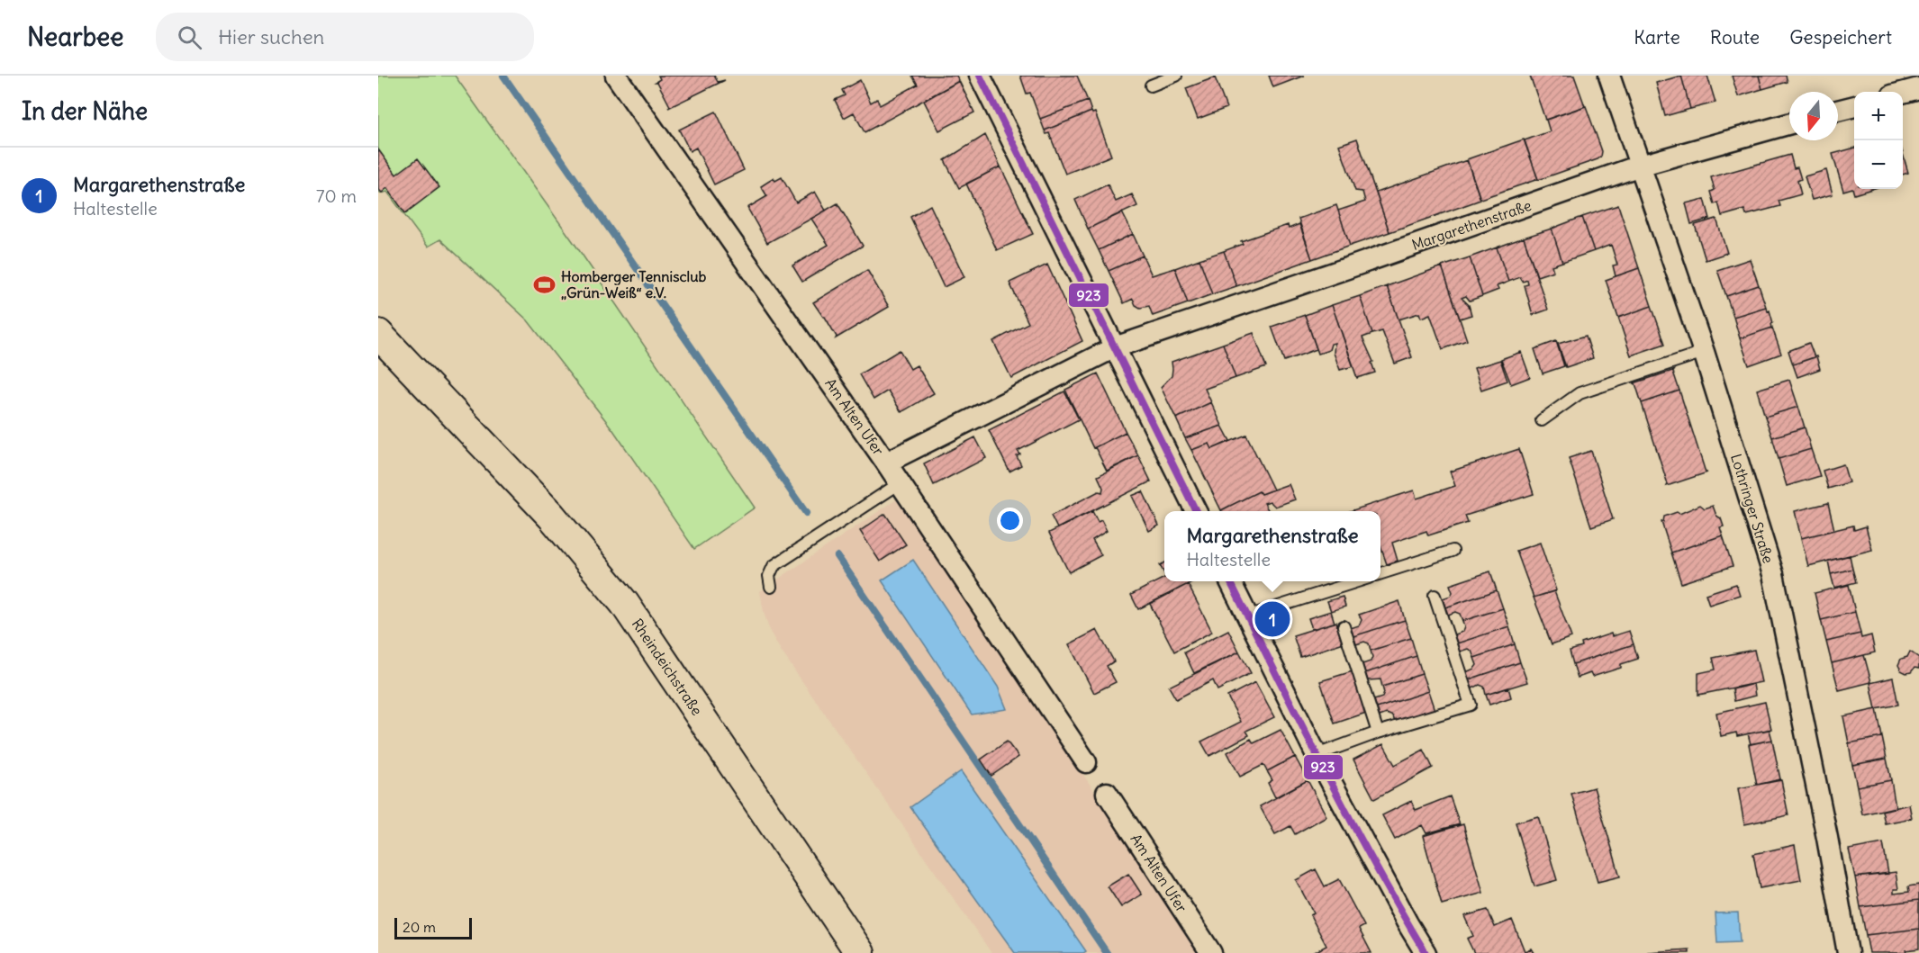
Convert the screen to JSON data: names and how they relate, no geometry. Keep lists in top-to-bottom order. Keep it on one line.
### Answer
{"streets":{"main road":["Rheindeichstraße"],"street":["Margarethenstraße","Am Alten Ufer","Lothringer Straße"]},"crossings":[["Margarethenstraße","Am Alten Ufer"],["Margarethenstraße","Lothringer Straße"]],"places":{"sports":["Homberger Tennisclub „Grün-Weiß“ e.V."]},"lines":["transit line 923"],"scale_bar":"20 m","north":"bottom","page":{"header":"Nearbee","search":"Hier suchen","nav":["Karte","Route","Gespeichert"],"heading":"In der Nähe","map_buttons":["+","−"],"list":[{"mark":"1","name":"Margarethenstraße","note":"Haltestelle","value":"70 m"}],"popup":["Margarethenstraße","Haltestelle"],"pins":"1","scale":"20 m"}}
